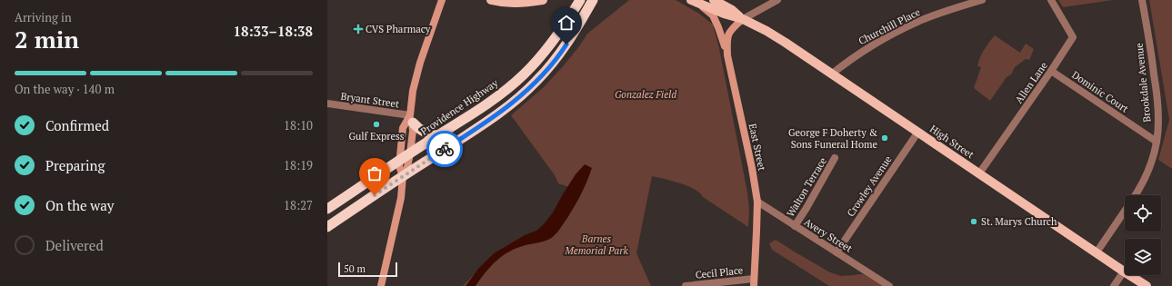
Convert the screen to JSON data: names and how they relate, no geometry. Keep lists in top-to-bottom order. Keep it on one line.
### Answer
{"streets":{"highway":["Providence Highway"],"main road":["High Street","East Street"],"street":["Churchill Place","Allen Lane","Brookdale Avenue","Dominic Court","Bryant Street","Crowley Avenue","Walton Terrace","Avery Street","Cecil Place"]},"crossings":[["Churchill Place","High Street"],["Allen Lane","Dominic Court"],["Allen Lane","High Street"],["Brookdale Avenue","Dominic Court"],["Brookdale Avenue","High Street"],["High Street","East Street"],["High Street","Crowley Avenue"],["East Street","Avery Street"],["East Street","Cecil Place"],["Crowley Avenue","Avery Street"],["Walton Terrace","Avery Street"]],"parks":["Gonzalez Field","Barnes Memorial Park"],"places":{"health":["CVS Pharmacy"],"other":["Gulf Express","George F Doherty & Sons Funeral Home","St. Marys Church"]},"scale_bar":"50 m","page":{"heading":["2 min","Arriving in","18:33–18:38"],"bar":"On the way · 140 m","list":[["Confirmed","18:10"],["Preparing","18:19"],["On the way","18:27"],"Delivered"],"scale":"50 m"}}
